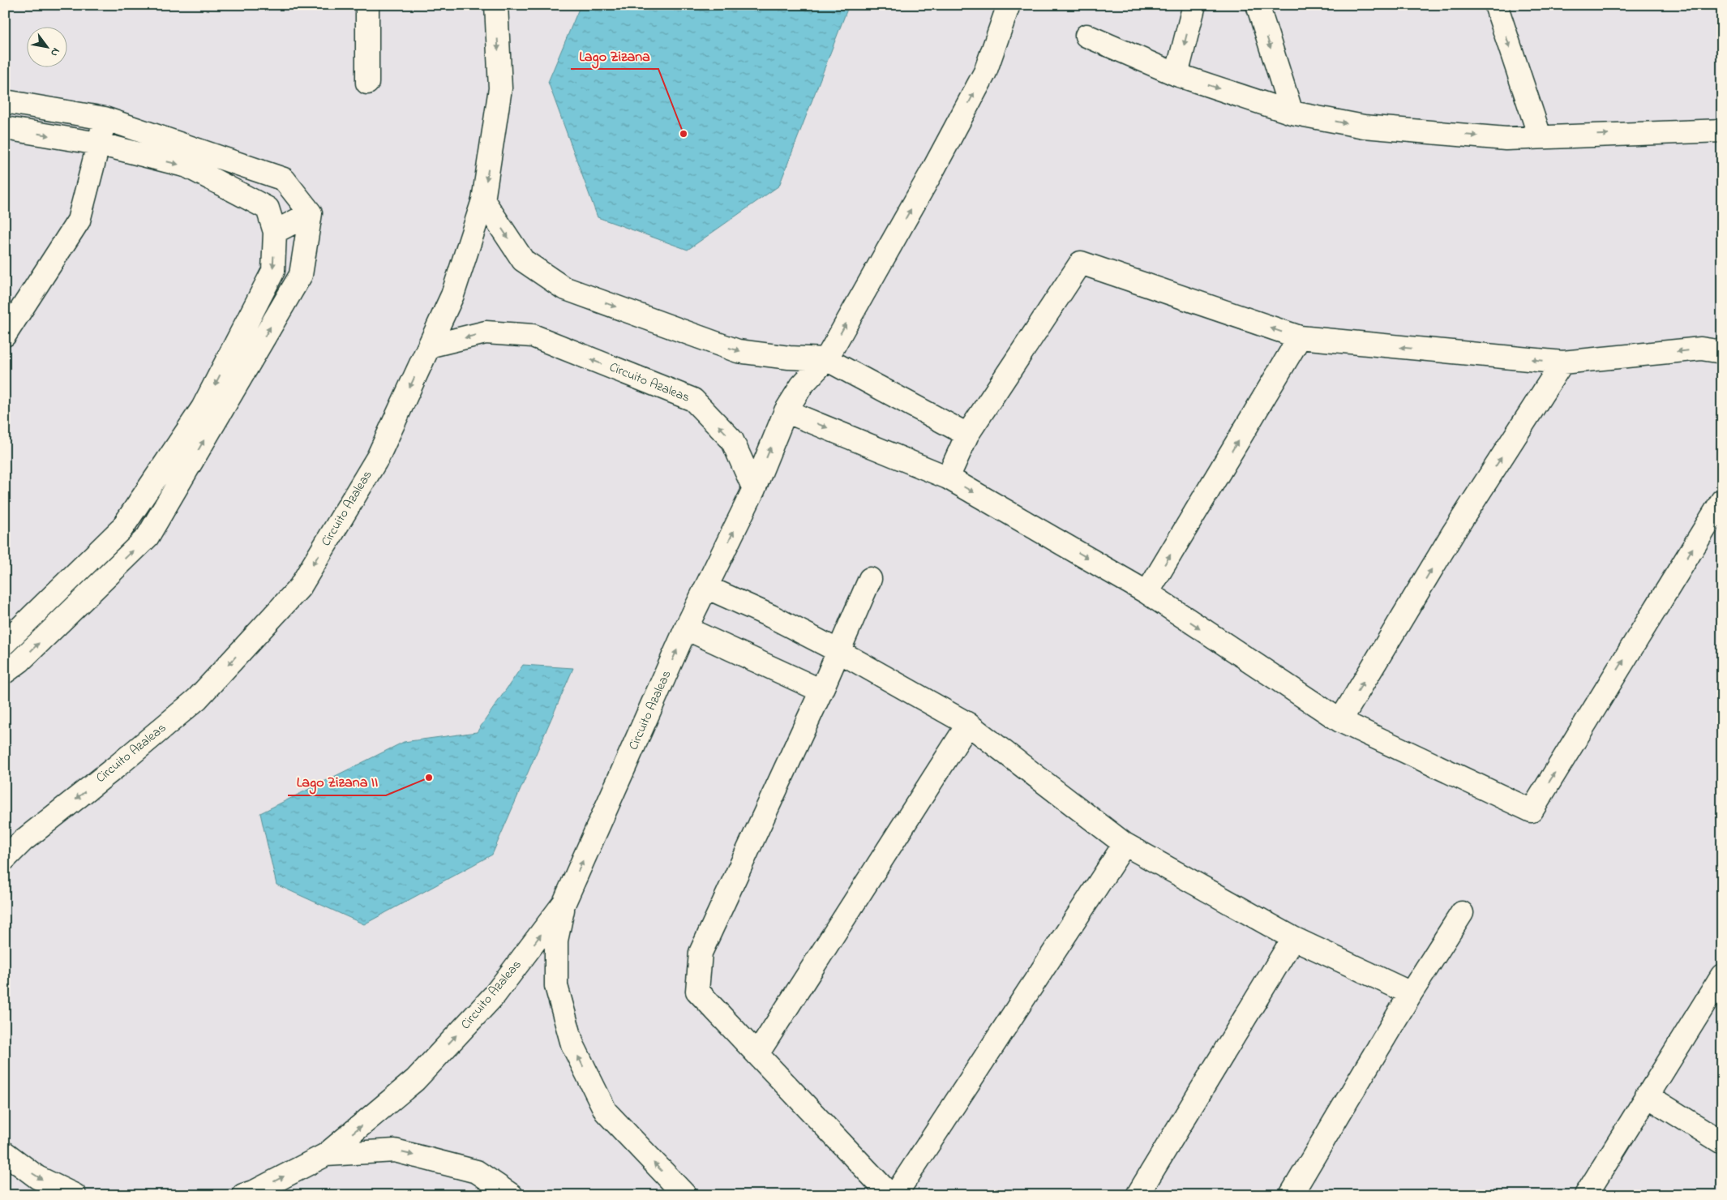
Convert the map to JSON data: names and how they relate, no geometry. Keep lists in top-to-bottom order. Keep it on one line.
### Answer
{"streets":{"street":["Circuito Azaleas"]},"places":["Lago Zizana","Lago Zizana II"],"north":"bottom right"}
